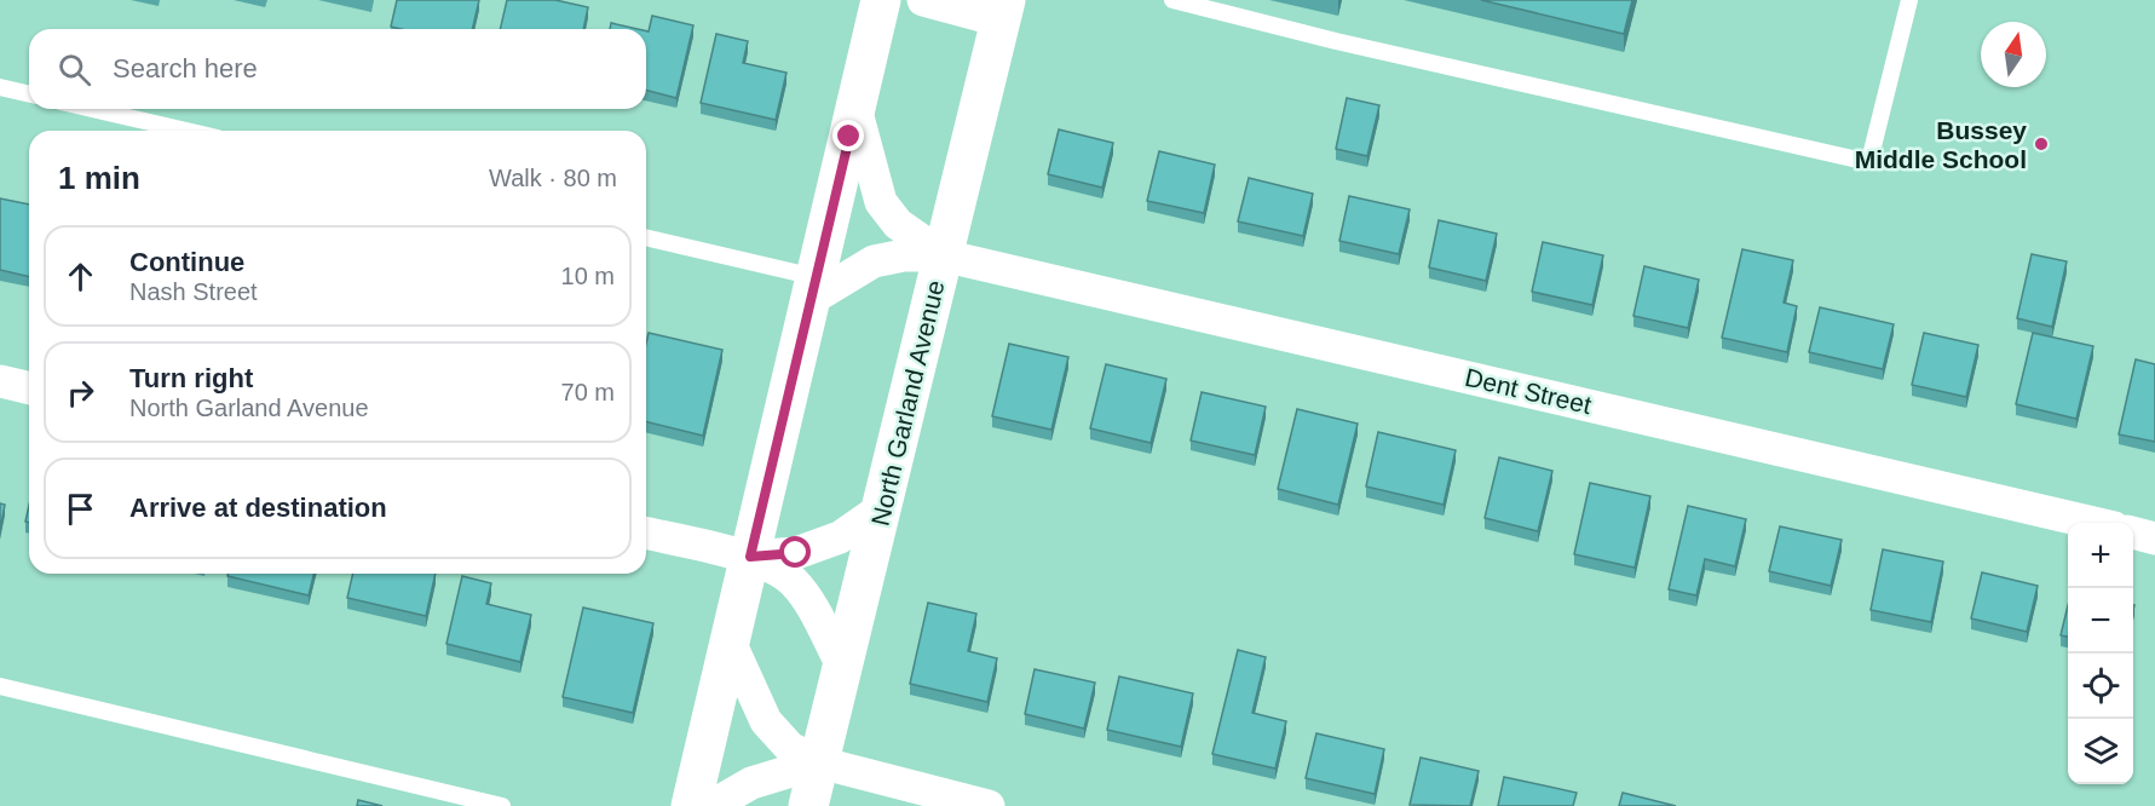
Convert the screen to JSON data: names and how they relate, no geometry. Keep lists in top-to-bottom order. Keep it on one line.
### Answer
{"streets":{"main road":["North Garland Avenue"],"street":["Dent Street"]},"crossings":[["Dent Street","North Garland Avenue"]],"places":["Bussey Middle School"],"north":"top","page":{"search":"Search here","heading":["1 min","Walk · 80 m"],"list":[["Continue","Nash Street","10 m"],["Turn right","North Garland Avenue","70 m"],"Arrive at destination"],"map_buttons":["+","−"]}}
